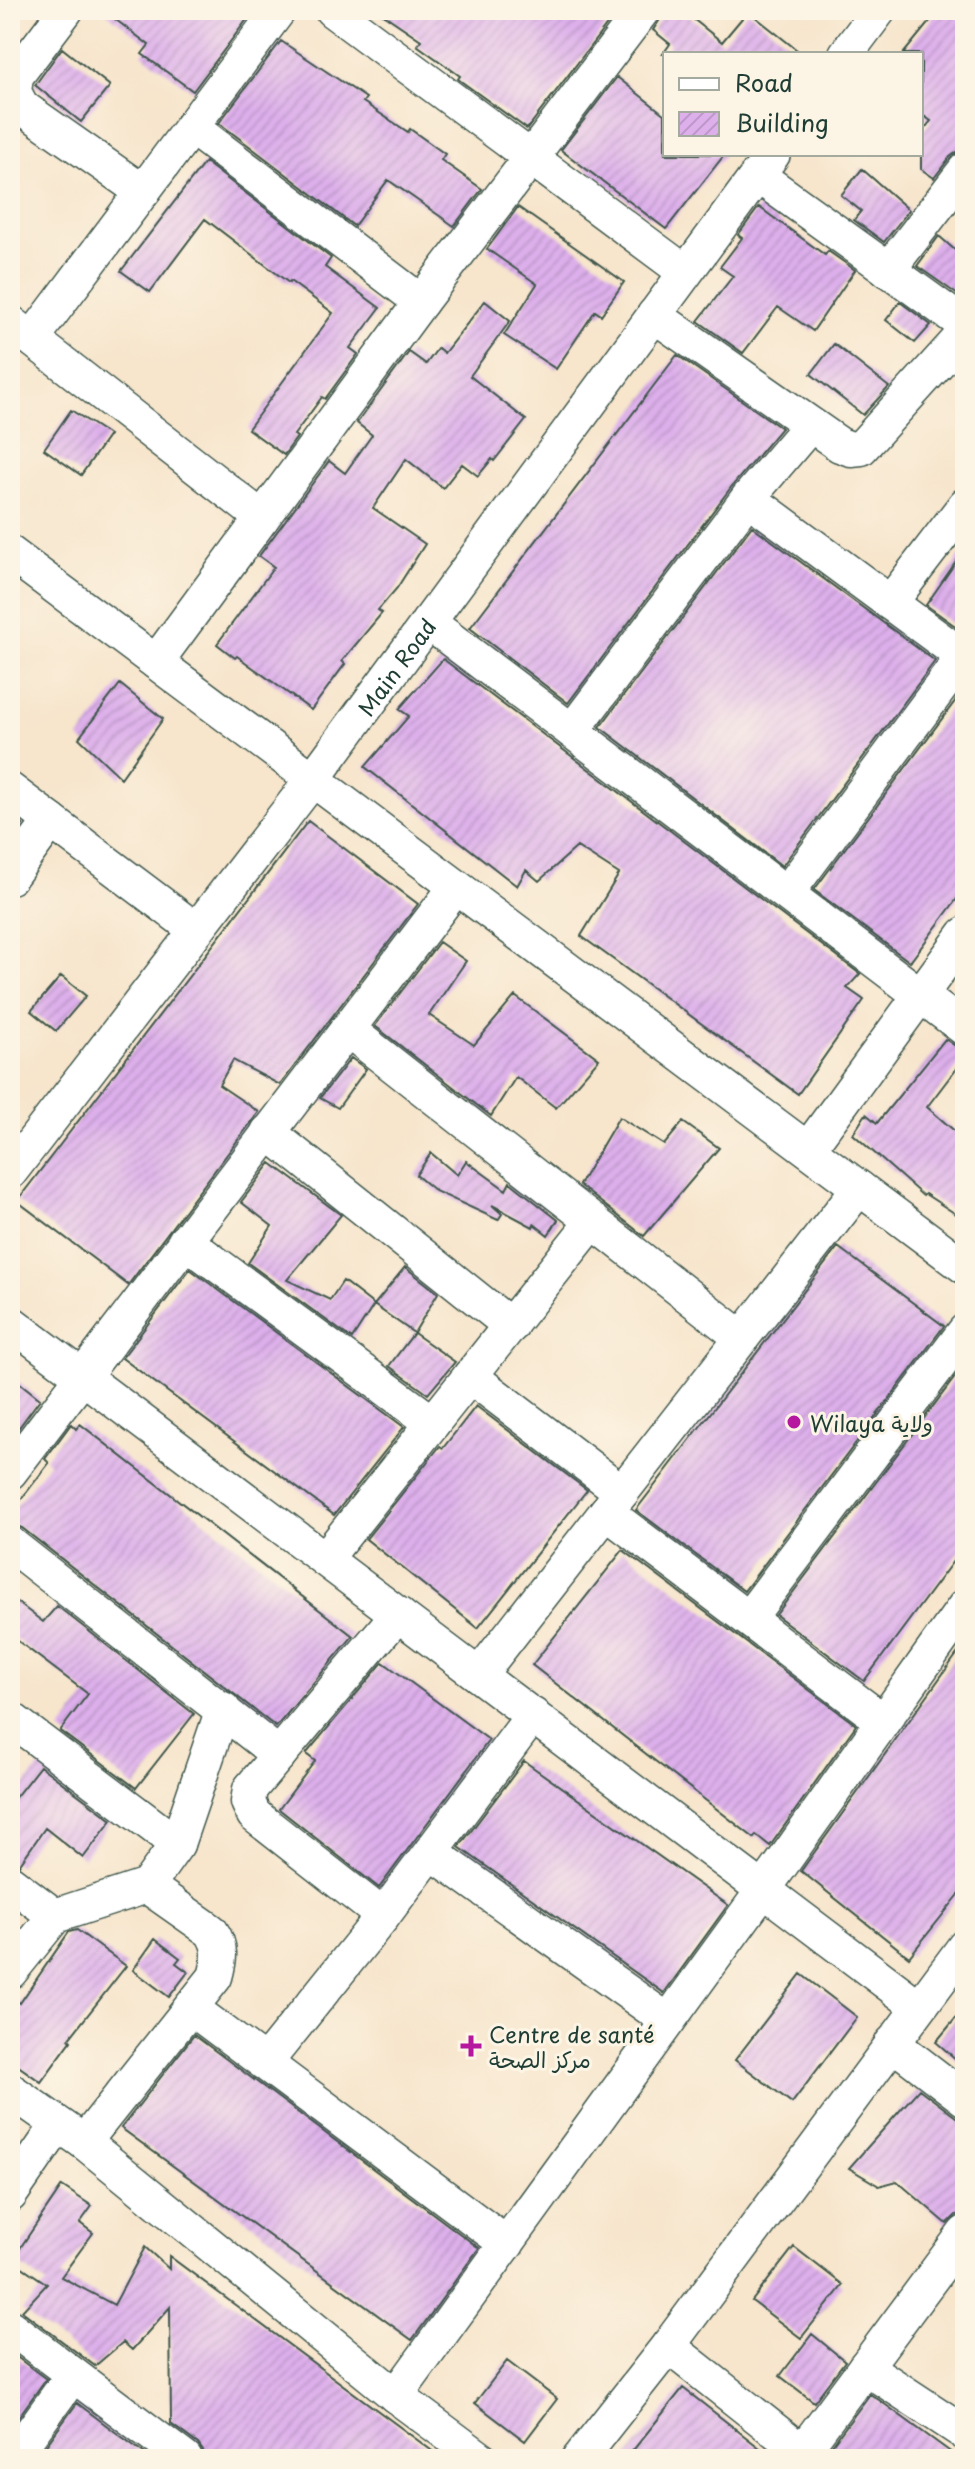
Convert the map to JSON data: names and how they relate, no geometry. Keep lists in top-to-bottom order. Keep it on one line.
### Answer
{"streets":{"street":["Main Road"]},"places":{"other":["Wilaya ولاية"],"health":["Centre de santé مركز الصحة"]},"legend":["Road","Building"]}
